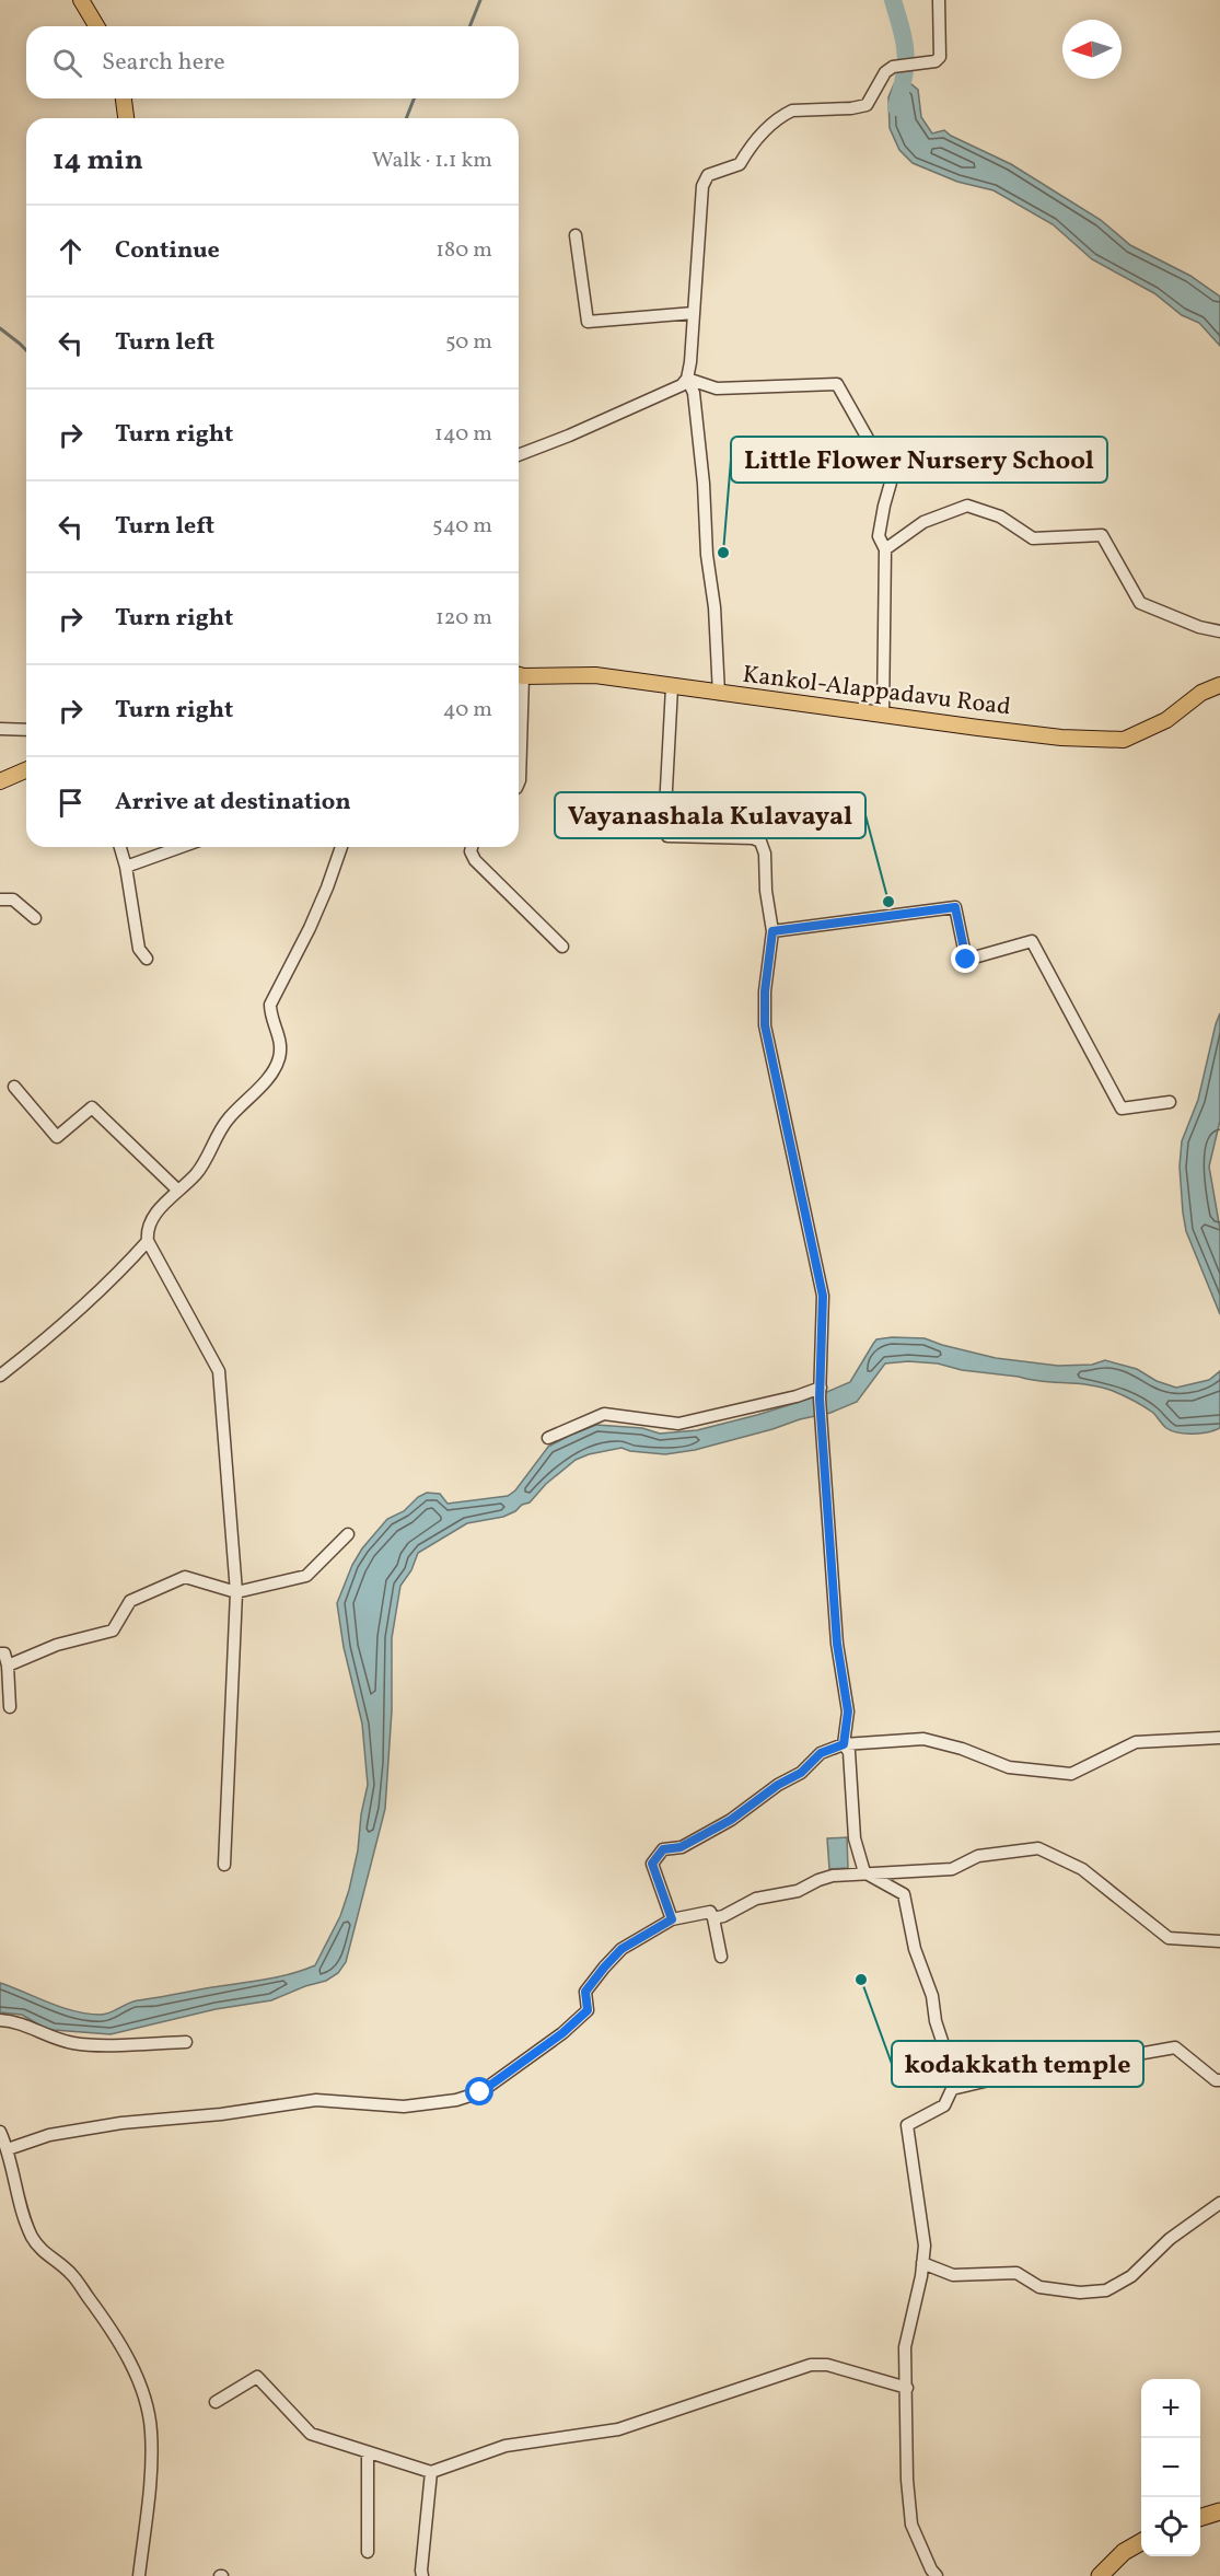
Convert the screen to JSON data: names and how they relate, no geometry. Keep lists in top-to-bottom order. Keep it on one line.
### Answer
{"streets":{"main road":["Kankol-Alappadavu Road"]},"places":["Little Flower Nursery School","Vayanashala Kulavayal","kodakkath temple"],"north":"left","page":{"search":"Search here","heading":["14 min","Walk · 1.1 km"],"list":[["Continue","180 m"],["Turn left","50 m"],["Turn right","140 m"],["Turn left","540 m"],["Turn right","120 m"],["Turn right","40 m"],"Arrive at destination"],"map_buttons":["+","−"]}}
